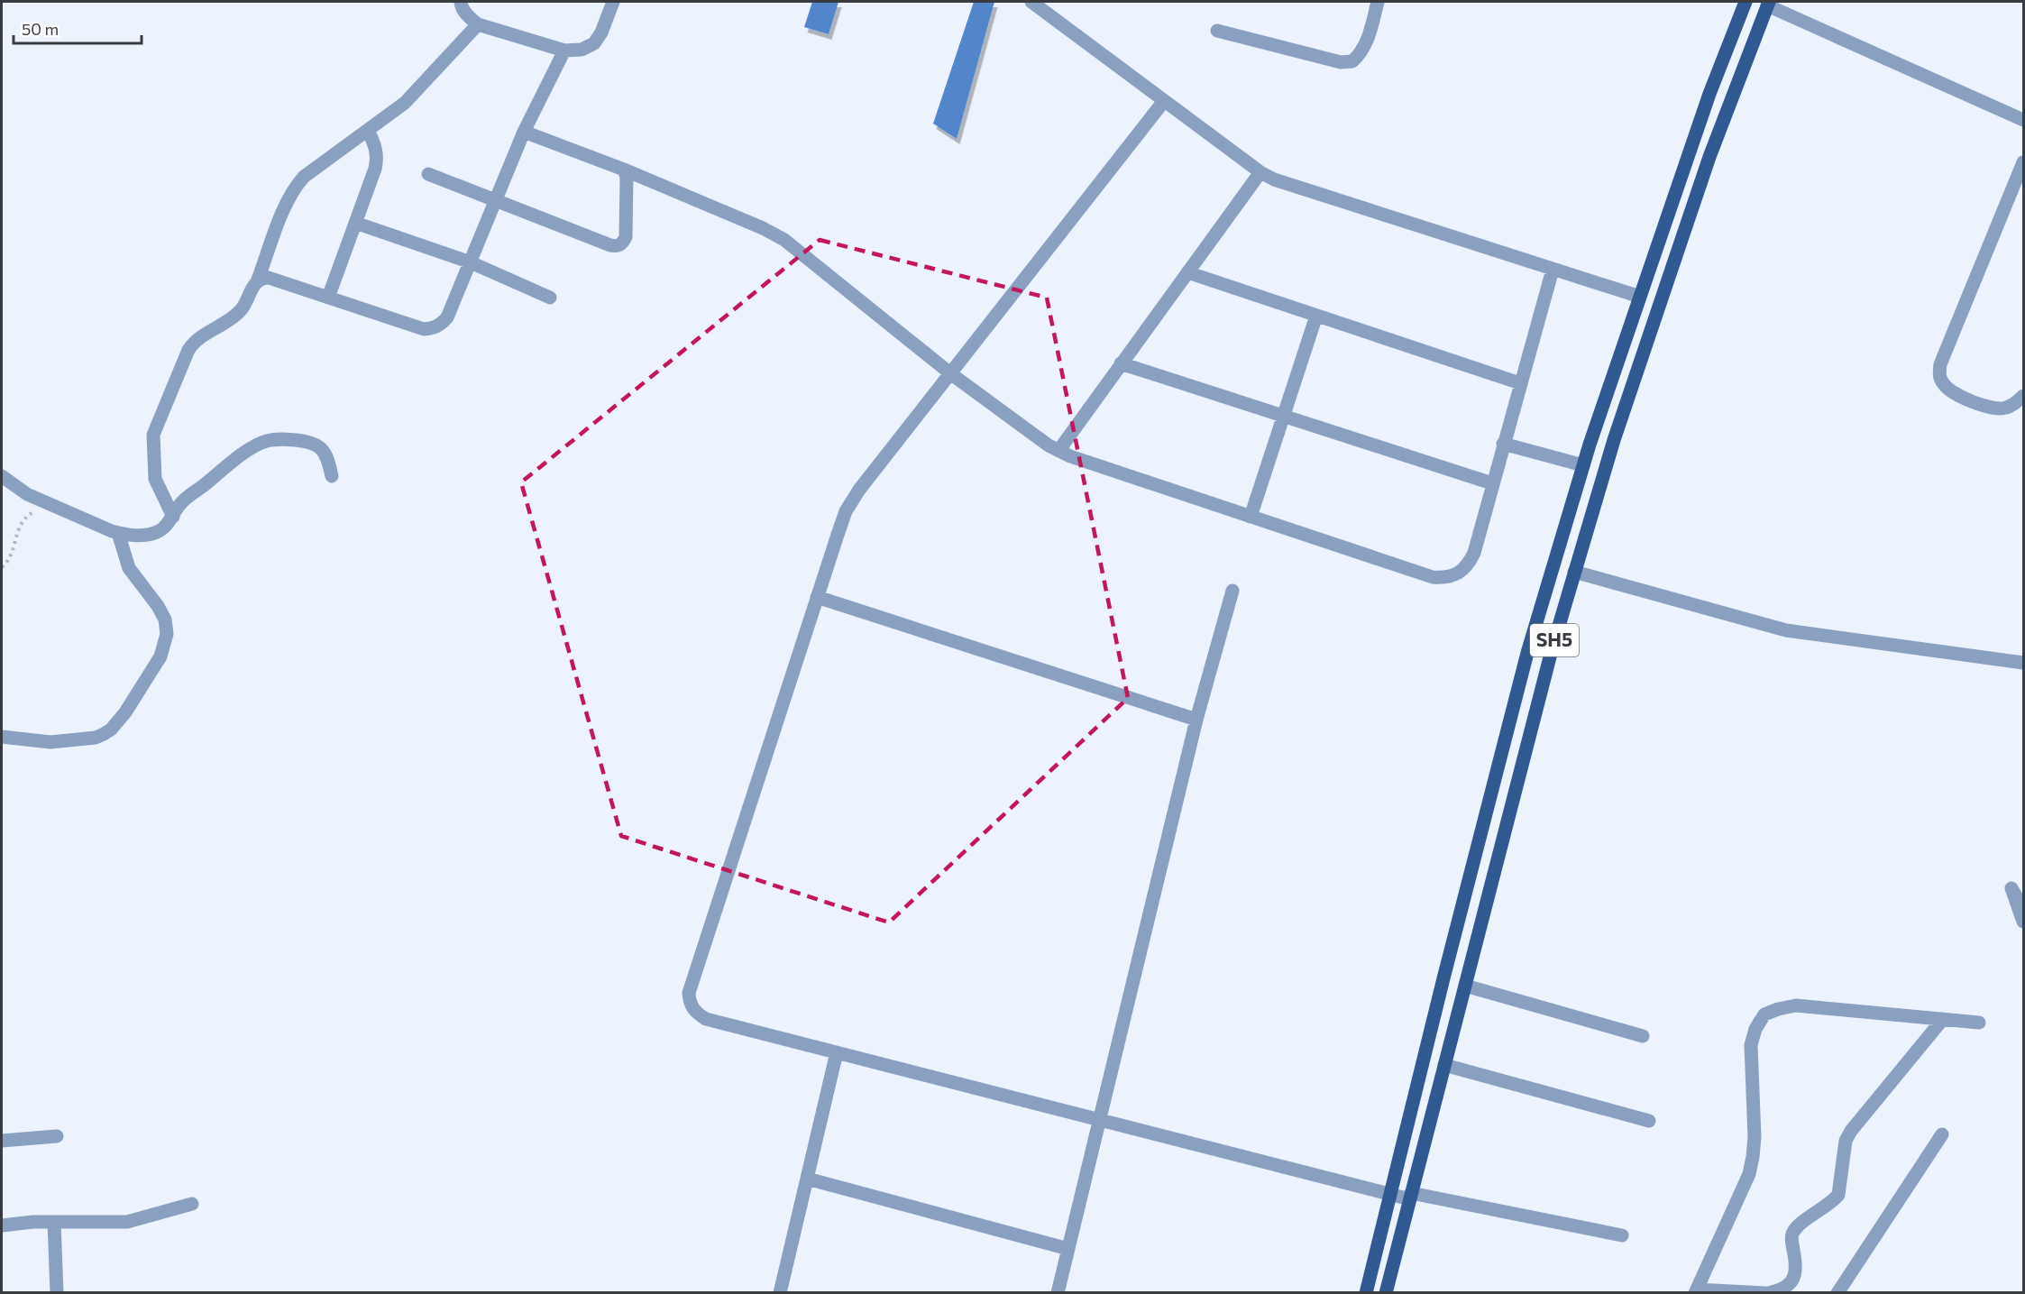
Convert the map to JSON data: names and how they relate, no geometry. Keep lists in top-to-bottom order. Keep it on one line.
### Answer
{"streets":{"main road":["SH5"]},"scale_bar":"50 m"}
